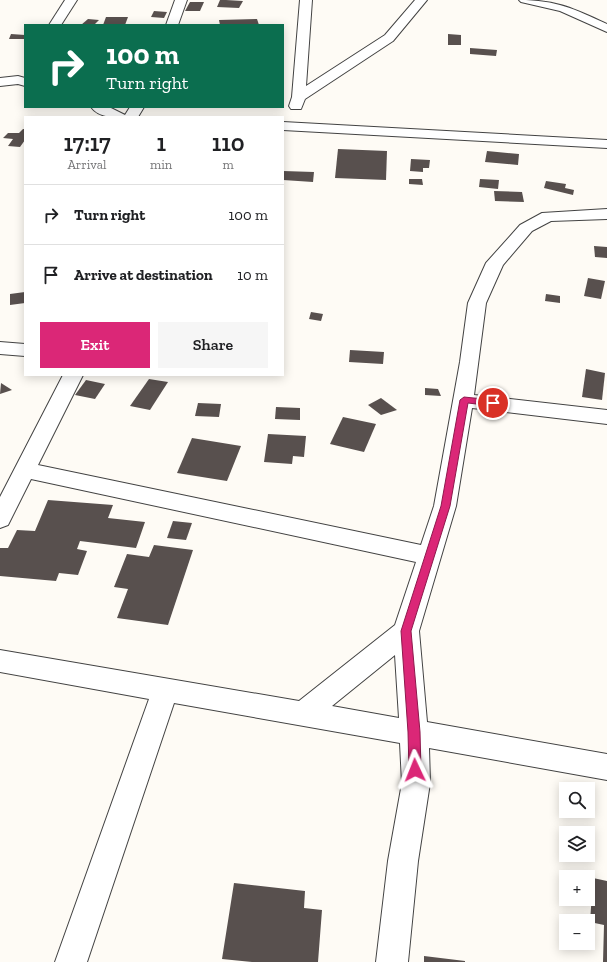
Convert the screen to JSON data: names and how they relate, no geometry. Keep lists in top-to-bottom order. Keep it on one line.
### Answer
{"page":{"turn":["100 m","Turn right"],"eta":["17:17","Arrival","1","min","110","m"],"list":[{"name":"Turn right","value":"100 m"},{"name":"Arrive at destination","value":"10 m"}],"buttons":["Exit","Share"],"map_buttons":["+","−"]}}
